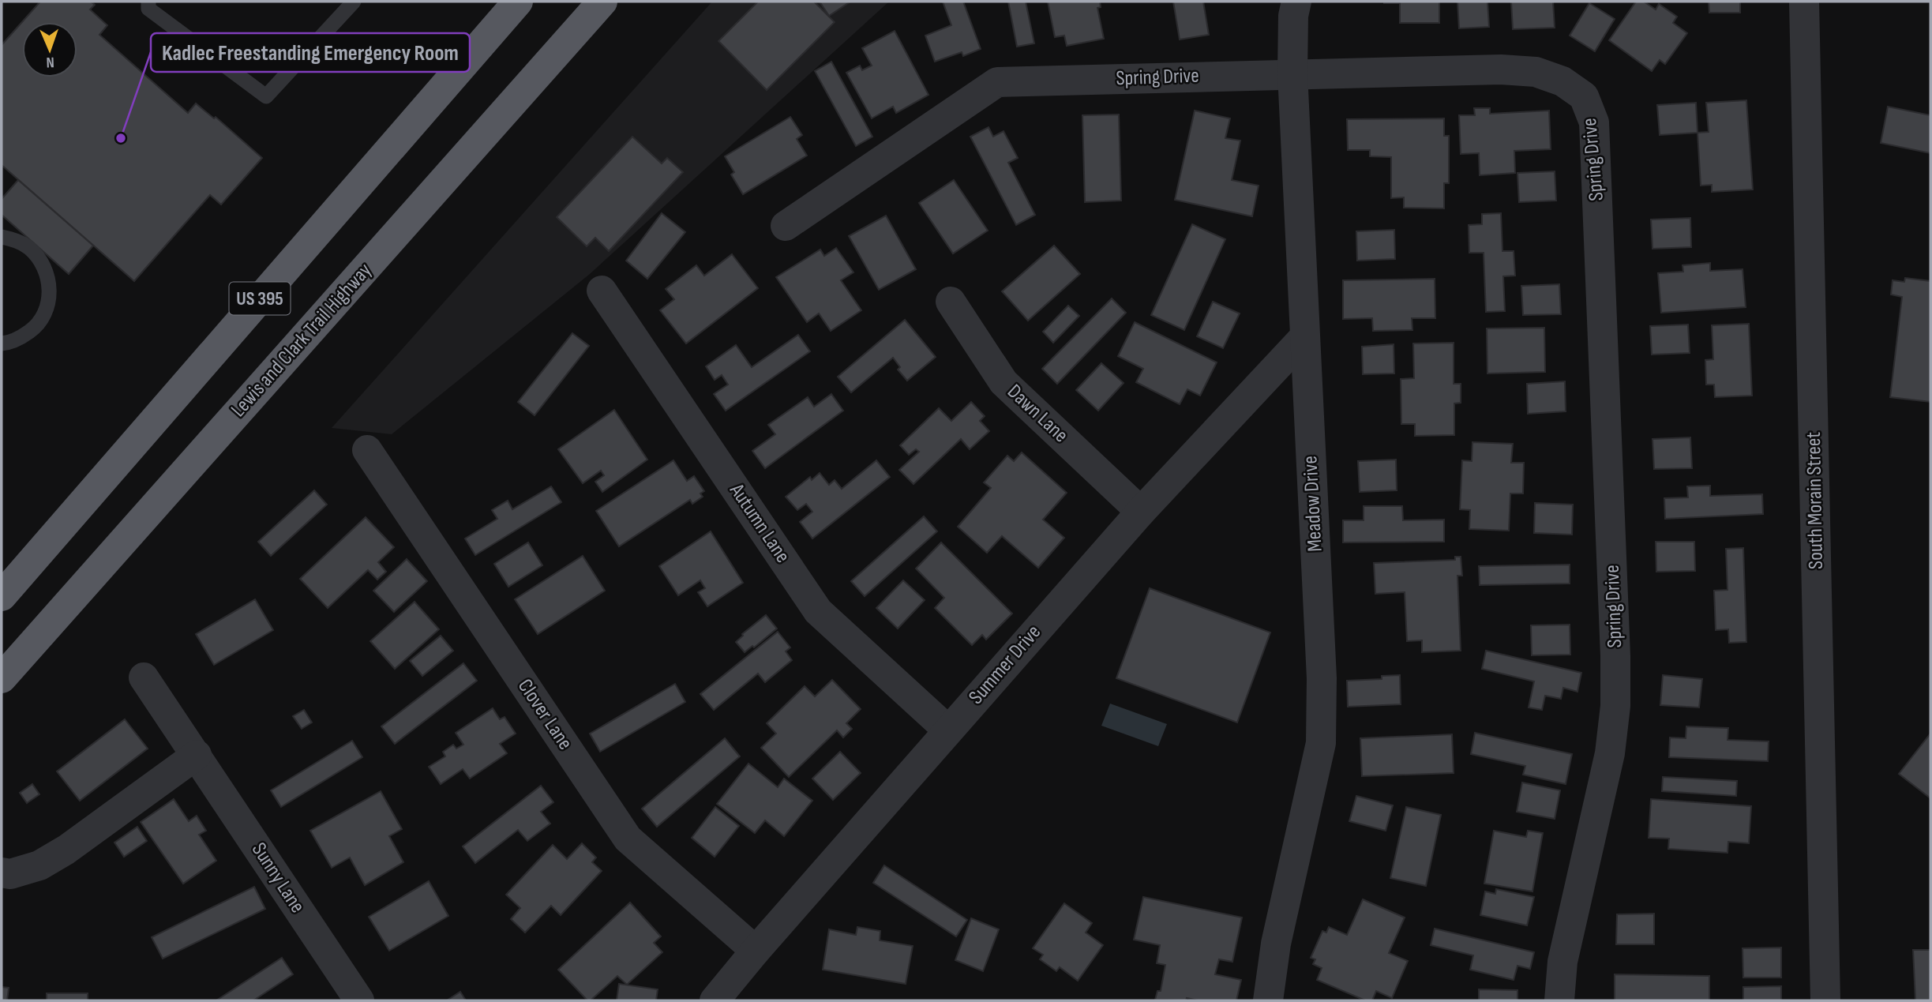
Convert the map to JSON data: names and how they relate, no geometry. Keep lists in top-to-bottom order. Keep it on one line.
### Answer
{"streets":{"highway":["US 395","Lewis and Clark Trail Highway"],"street":["Spring Drive","Dawn Lane","South Morain Street","Meadow Drive","Autumn Lane","Summer Drive","Clover Lane","Sunny Lane"]},"crossings":[["Spring Drive","Meadow Drive"],["Dawn Lane","Summer Drive"],["Meadow Drive","Summer Drive"],["Autumn Lane","Summer Drive"],["Summer Drive","Clover Lane"]],"places":["Kadlec Freestanding Emergency Room"],"north":"bottom"}
